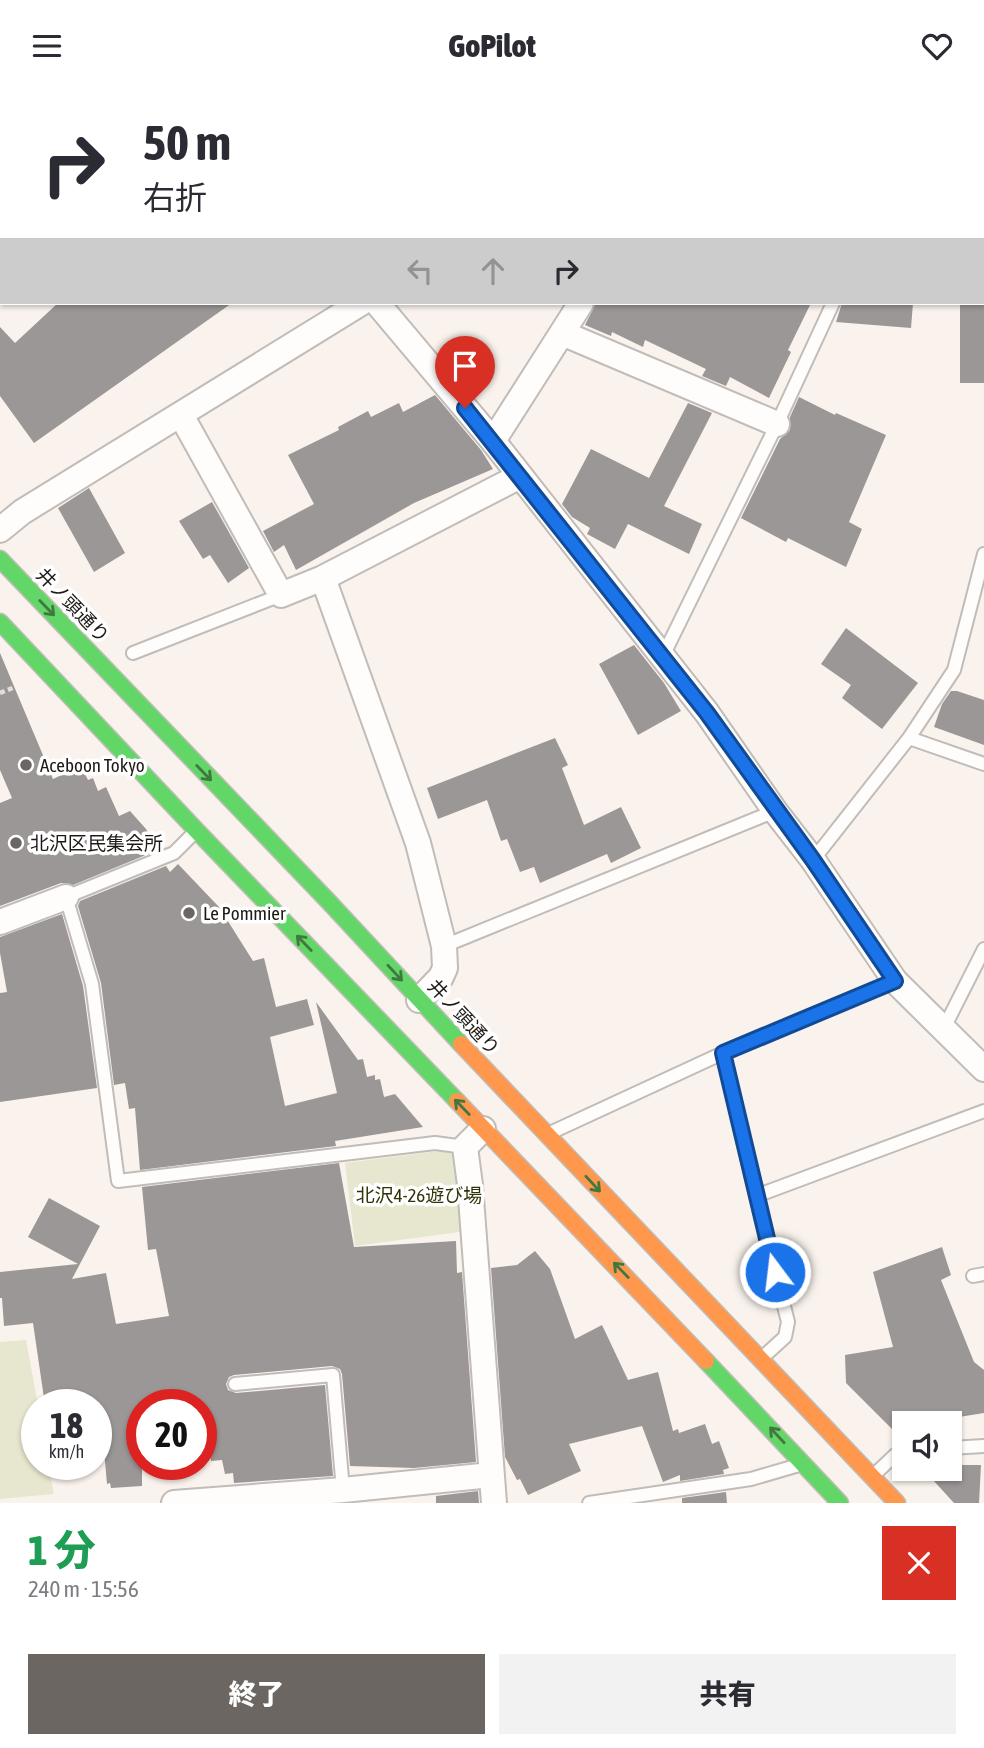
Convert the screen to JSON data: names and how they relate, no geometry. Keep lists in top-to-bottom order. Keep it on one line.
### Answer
{"streets":{"main road":["井ノ頭通り"]},"parks":["北沢4-26遊び場"],"places":["Aceboon Tokyo","北沢区民集会所","Le Pommier"],"page":{"header":"GoPilot","turn":["50 m","右折"],"speed":"18 km/h","limit":"20","heading":["1 分","240 m · 15:56"],"buttons":["終了","共有"]}}
